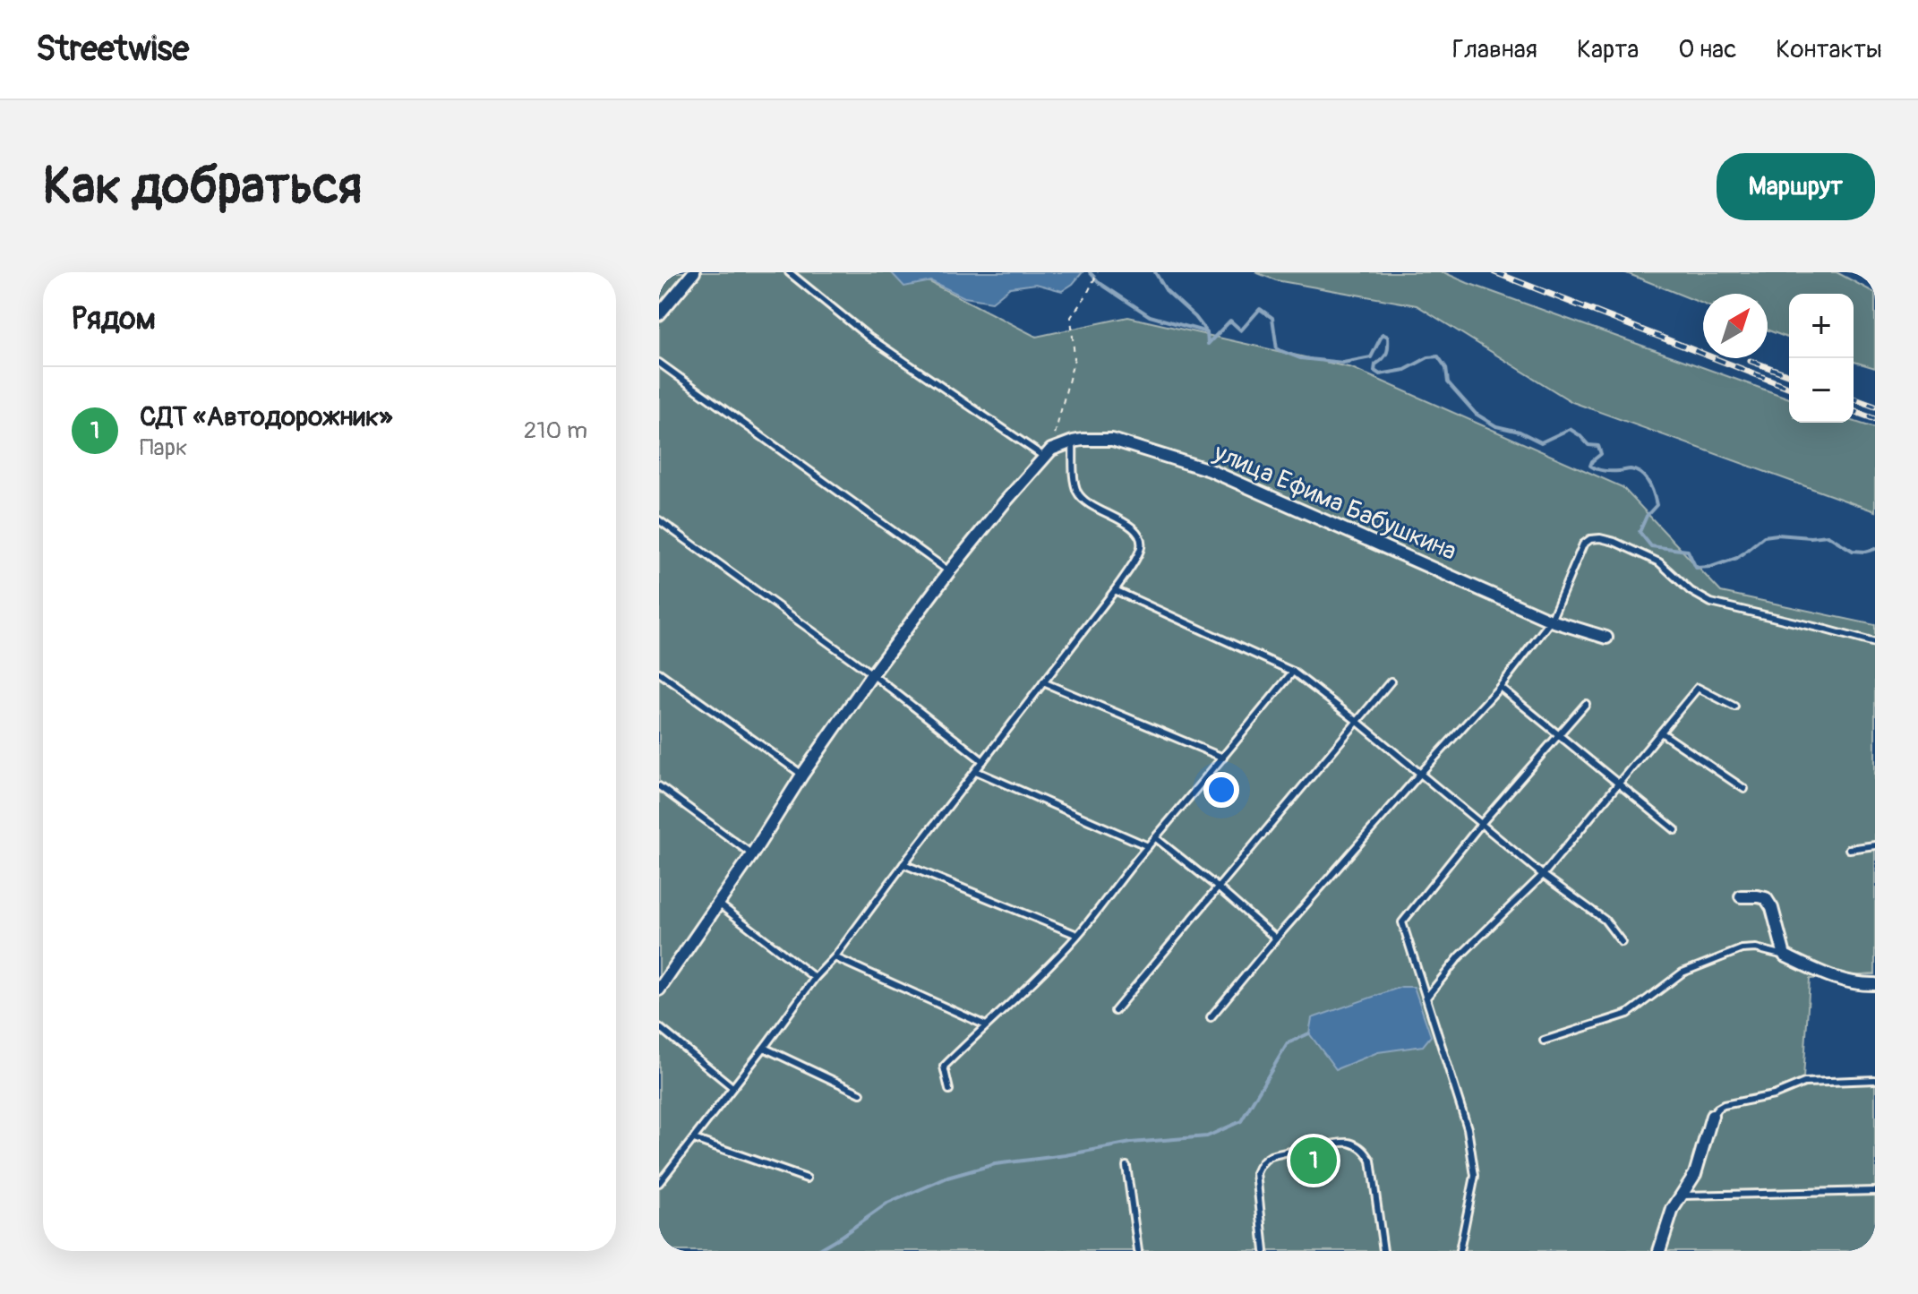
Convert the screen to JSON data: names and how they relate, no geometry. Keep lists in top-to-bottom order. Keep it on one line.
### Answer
{"streets":{"street":["улица Ефима Бабушкина"]},"north":"top right","page":{"header":"Streetwise","nav":["Главная","Карта","О нас","Контакты"],"buttons":"Маршрут","title":"Как добраться","heading":"Рядом","map_buttons":["+","−"],"list":[{"mark":"1","name":"СДТ «Автодорожник»","note":"Парк","value":"210 m"}],"pins":"1"}}
